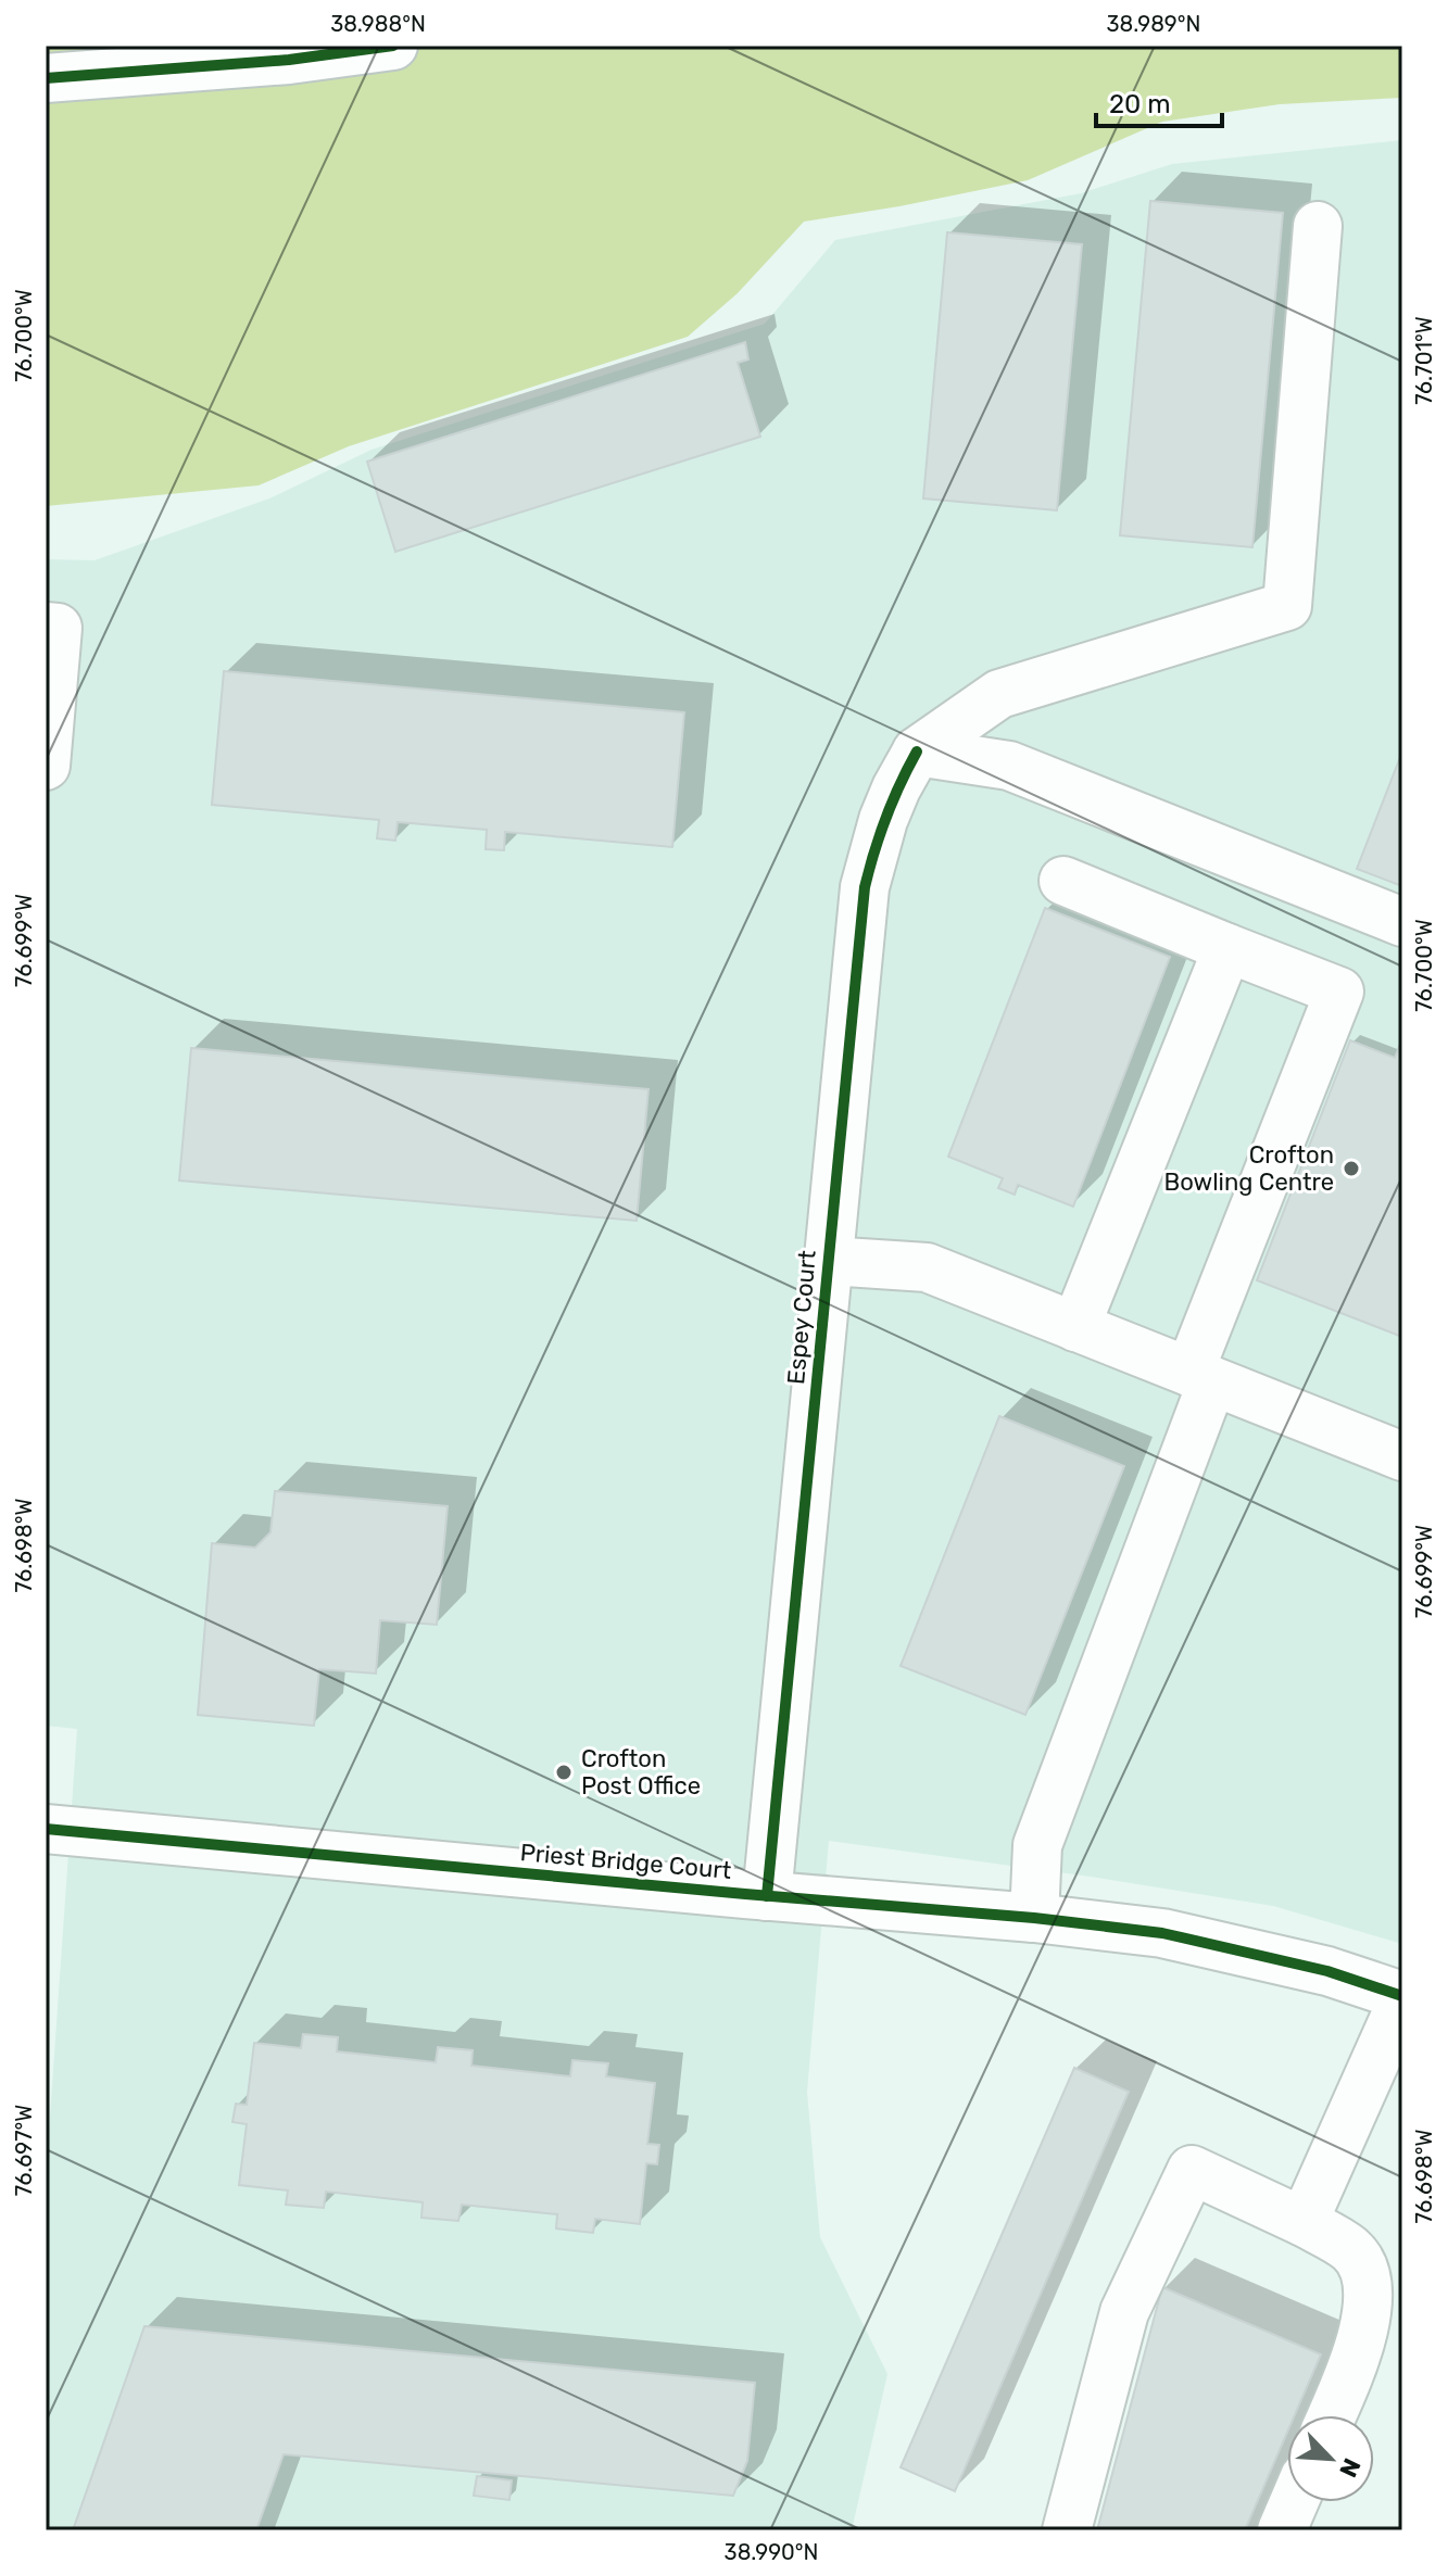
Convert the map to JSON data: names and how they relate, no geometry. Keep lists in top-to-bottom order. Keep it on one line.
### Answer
{"streets":{"street":["Espey Court","Priest Bridge Court"]},"crossings":[["Espey Court","Priest Bridge Court"]],"places":["Crofton Bowling Centre","Crofton Post Office"],"scale_bar":"20 m","north":"bottom right","coordinates":["38.988°N","38.989°N","76.700°W","76.701°W","76.699°W","76.698°W","76.697°W","38.990°N"]}
